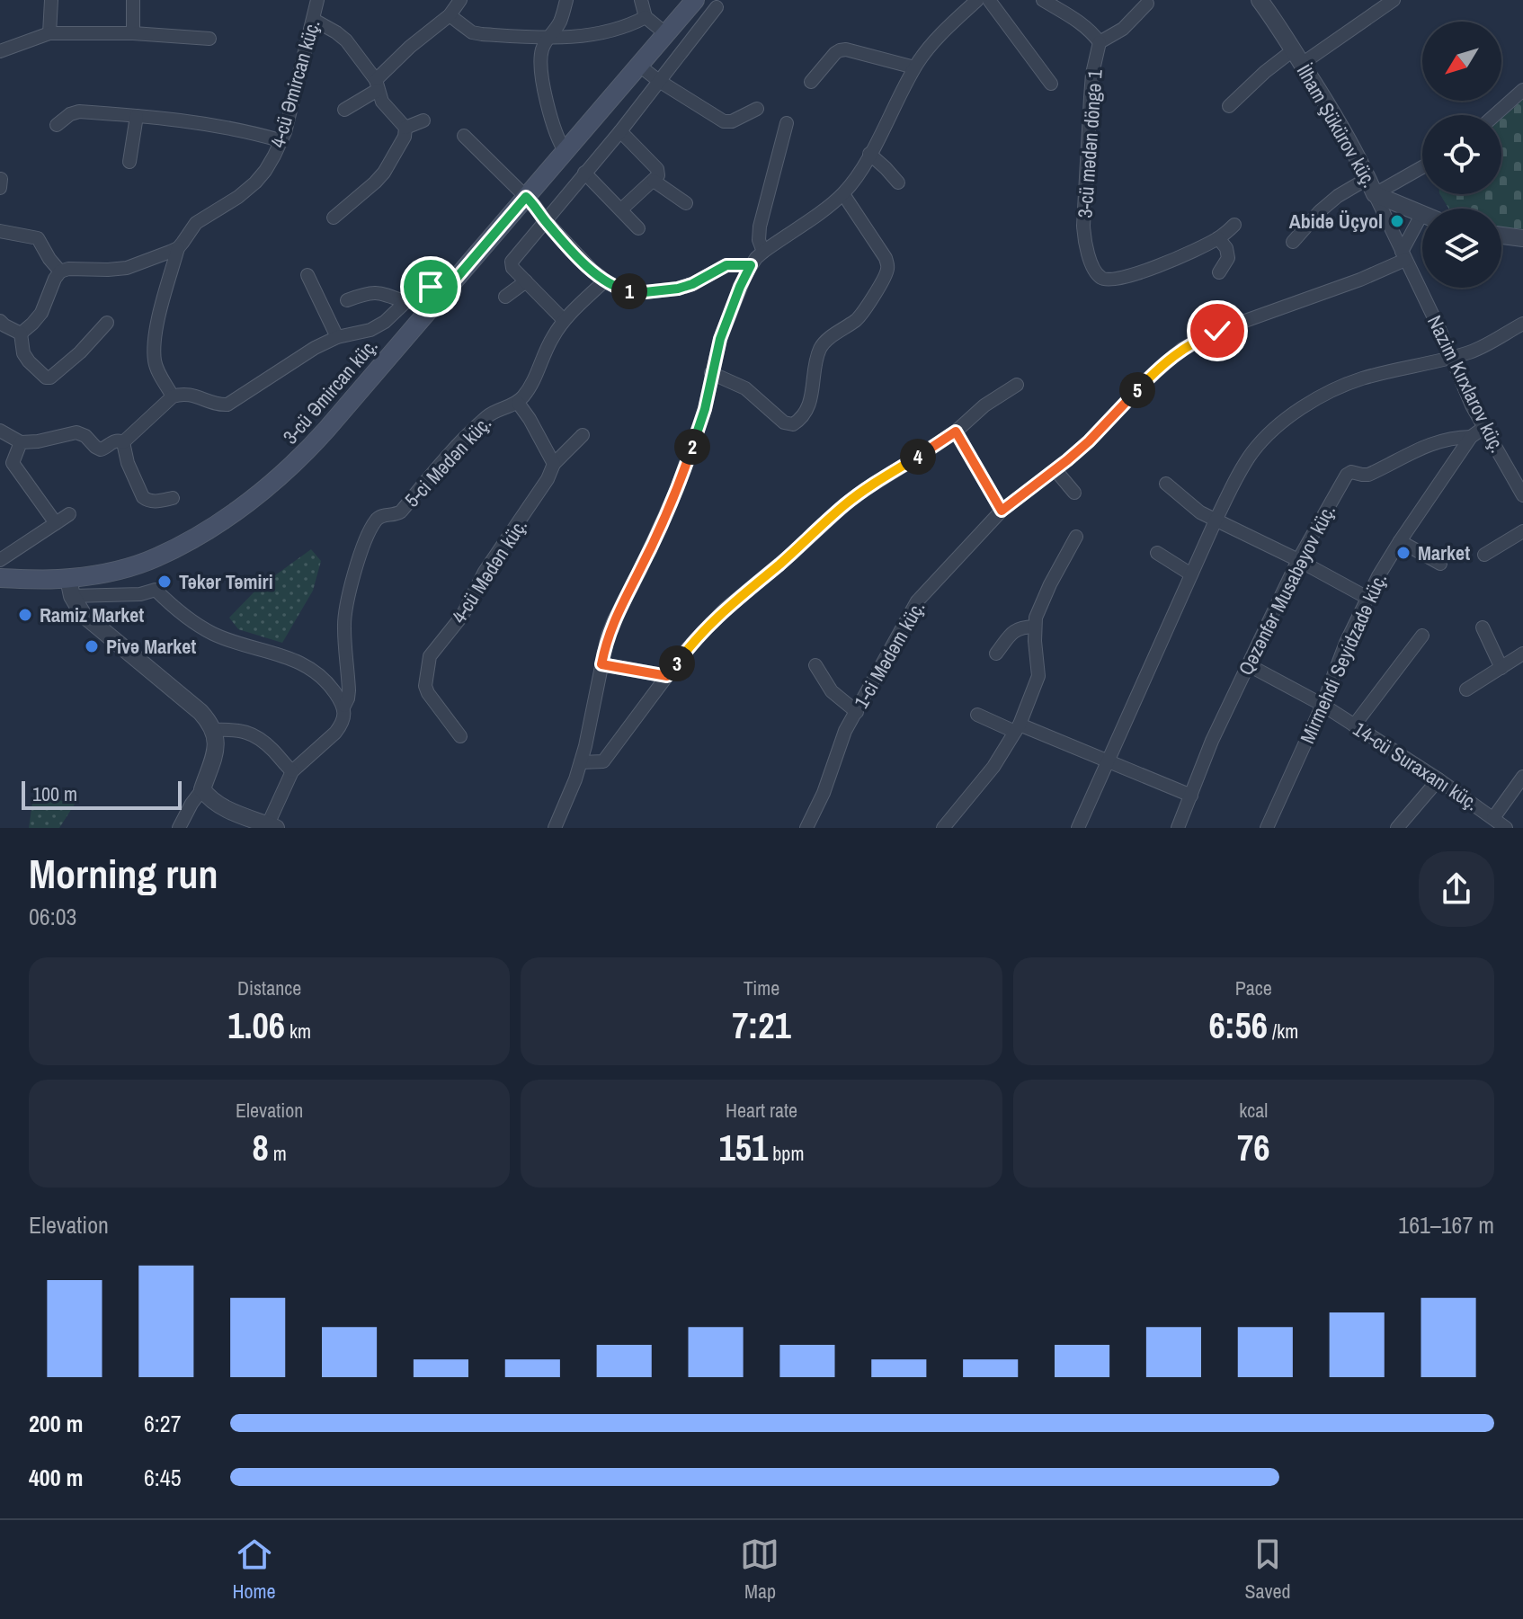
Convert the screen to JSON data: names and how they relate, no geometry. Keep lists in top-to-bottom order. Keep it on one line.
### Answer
{"streets":{"main road":["3-cü Əmircan küç."],"street":["4-cü Əmircan küç.","İlham Şükürov küç.","3-cü mədən döngə 1","Nazim Kırxlarov küç.","5-ci Mədən küç.","4-cü Mədən küç.","Qəzənfər Musabəyov küç.","1-ci Mədəm küç.","Mirmehdi Seyidzadə küç.","14-cü Suraxanı küç."]},"crossings":[["İlham Şükürov küç.","Nazim Kırxlarov küç."],["Nazim Kırxlarov küç.","1-ci Mədəm küç."],["Nazim Kırxlarov küç.","Mirmehdi Seyidzadə küç."],["Qəzənfər Musabəyov küç.","Mirmehdi Seyidzadə küç."],["Qəzənfər Musabəyov küç.","14-cü Suraxanı küç."],["Mirmehdi Seyidzadə küç.","14-cü Suraxanı küç."]],"places":["Abidə Üçyol","Market","Təkər Təmiri","Ramiz Market","Pivə Market"],"scale_bar":"100 m","north":"bottom left","page":{"pins":["1","5","2","4","3"],"scale":"100 m","heading":["Morning run","06:03"],"stats":[["Distance","1.06 km"],["Time","7:21"],["Pace","6:56 /km"],["Elevation","8 m"],["Heart rate","151 bpm"],["kcal","76"]],"chart":["Elevation","161–167 m"],"list":[{"name":"200 m","note":"6:27"},{"name":"400 m","note":"6:45"}],"tabs":["Home","Map","Saved"]}}
